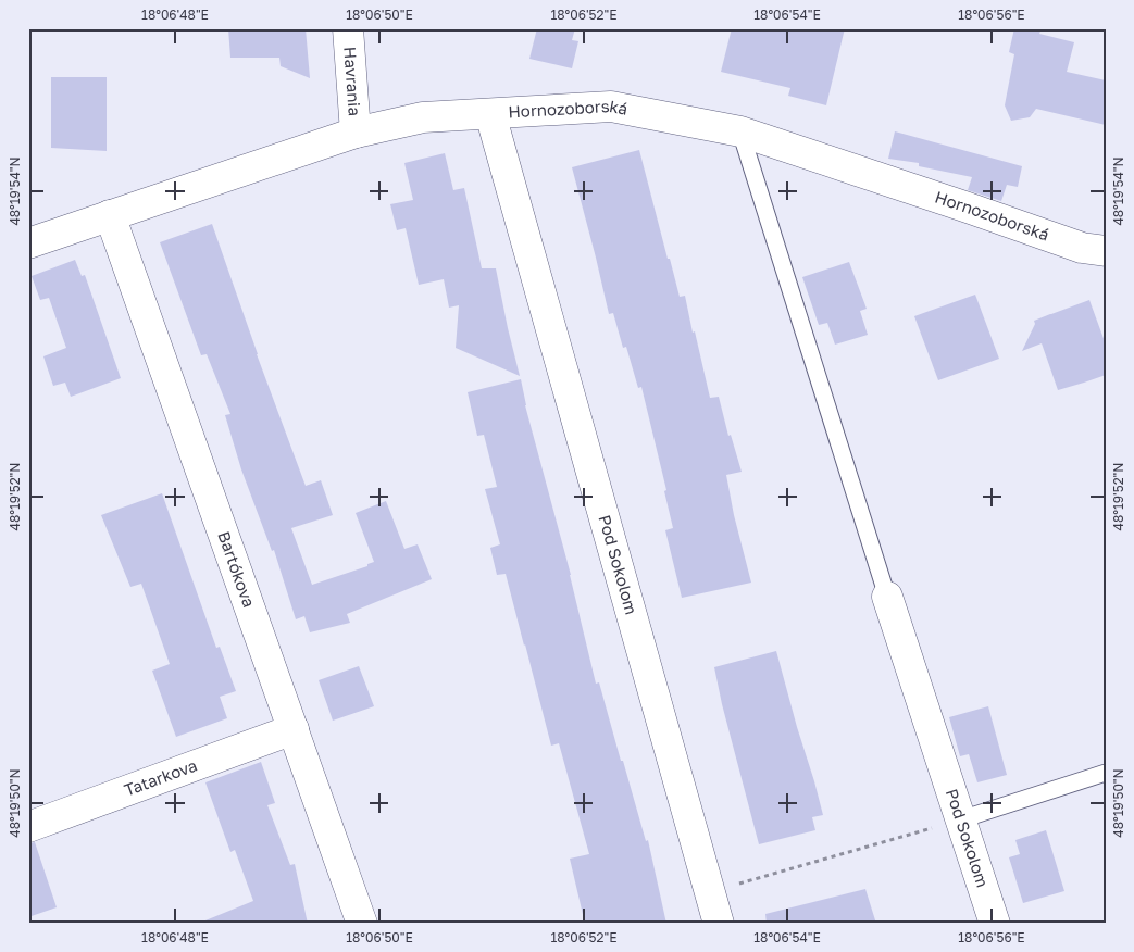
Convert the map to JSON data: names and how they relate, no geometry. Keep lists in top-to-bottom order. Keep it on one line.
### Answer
{"streets":{"street":["Havrania","Hornozoborská","Pod Sokolom","Bartókova","Tatarkova"]},"crossings":[["Havrania","Hornozoborská"],["Hornozoborská","Pod Sokolom"],["Hornozoborská","Bartókova"],["Bartókova","Tatarkova"]],"coordinates":["18°06'48\"E","18°06'50\"E","18°06'52\"E","18°06'54\"E","18°06'56\"E","48°19'54\"N","48°19'52\"N","48°19'50\"N"]}
